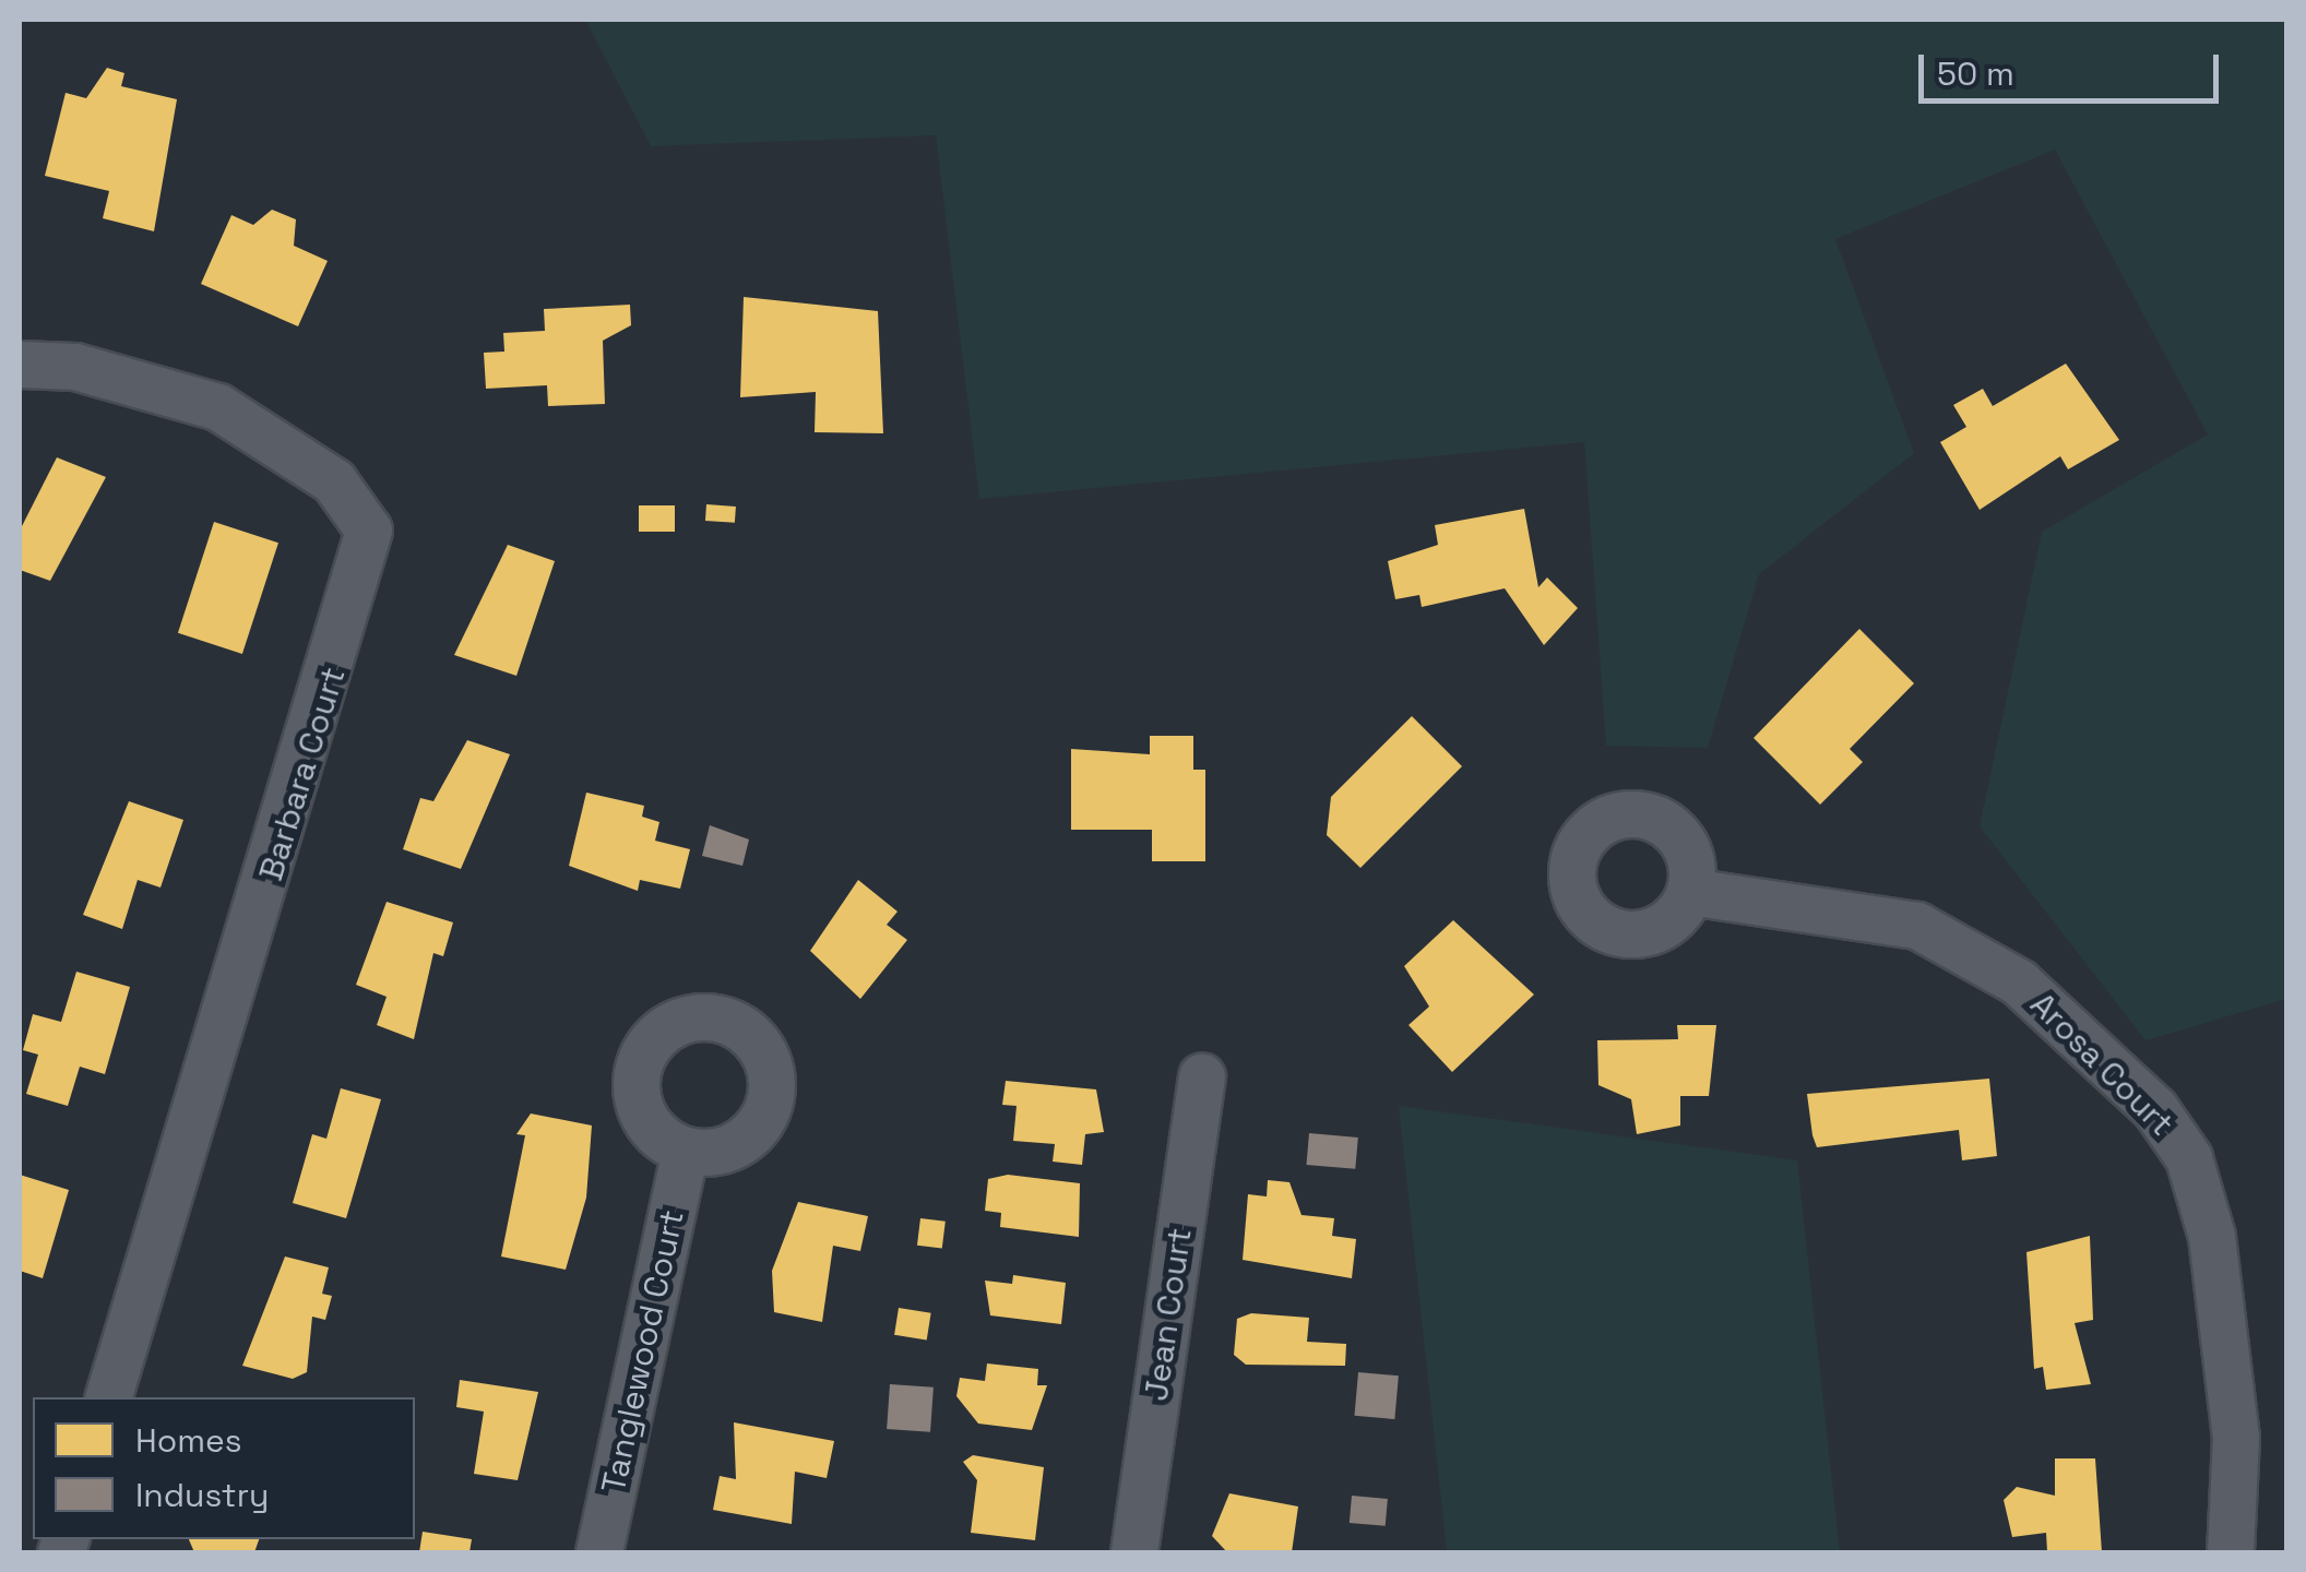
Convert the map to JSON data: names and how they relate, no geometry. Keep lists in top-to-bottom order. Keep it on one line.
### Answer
{"streets":{"street":["Barbara Court","Arosa Court","Jean Court","Tanglewood Court"]},"legend":["Homes","Industry"],"scale_bar":"50 m"}
